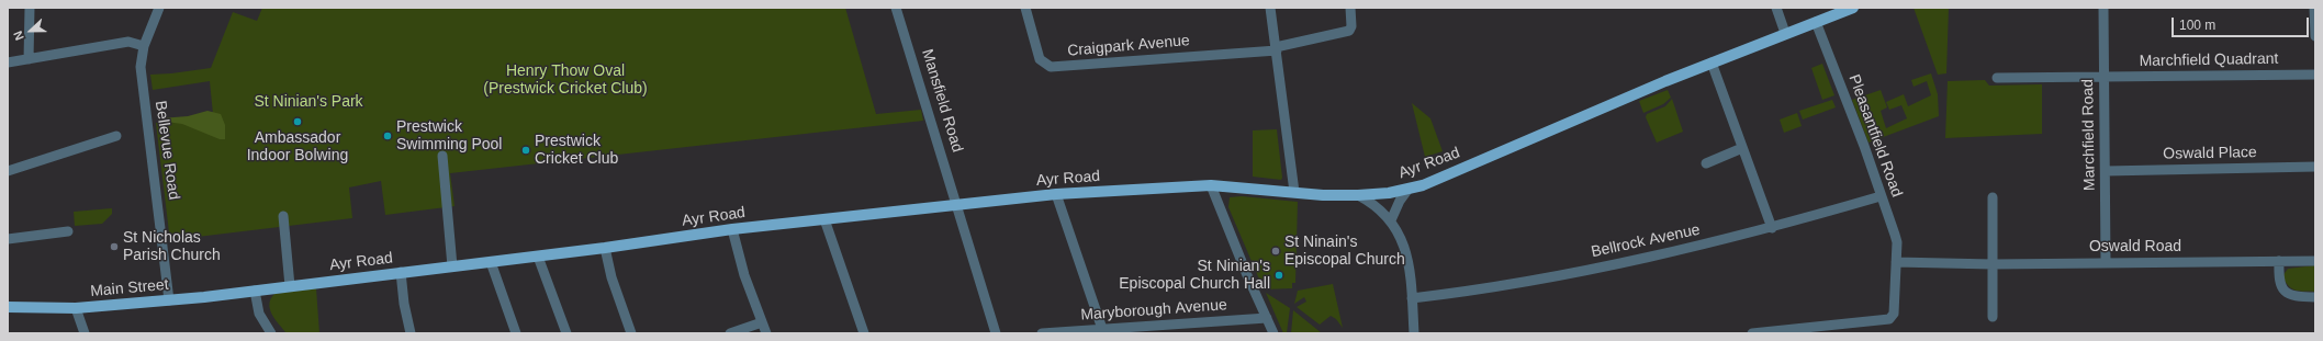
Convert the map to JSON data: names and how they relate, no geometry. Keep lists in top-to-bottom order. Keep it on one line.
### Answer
{"streets":{"main road":["Ayr Road","Main Street"],"street":["Craigpark Avenue","Marchfield Quadrant","Mansfield Road","Marchfield Road","Pleasantfield Road","Bellevue Road","Oswald Place","Bellrock Avenue","Oswald Road","Maryborough Avenue"]},"crossings":[["Marchfield Quadrant","Marchfield Road"],["Mansfield Road","Ayr Road"],["Marchfield Road","Oswald Place"],["Marchfield Road","Oswald Road"],["Pleasantfield Road","Ayr Road"],["Pleasantfield Road","Bellrock Avenue"],["Pleasantfield Road","Oswald Road"],["Bellevue Road","Main Street"],["Ayr Road","Main Street"]],"parks":["Henry Thow Oval (Prestwick Cricket Club)","St Ninian's Park"],"places":["Ambassador Indoor Bolwing","Prestwick Swimming Pool","Prestwick Cricket Club","St Nicholas Parish Church","St Ninain's Episcopal Church","St Ninian's Episcopal Church Hall"],"scale_bar":"100 m","north":"left"}
